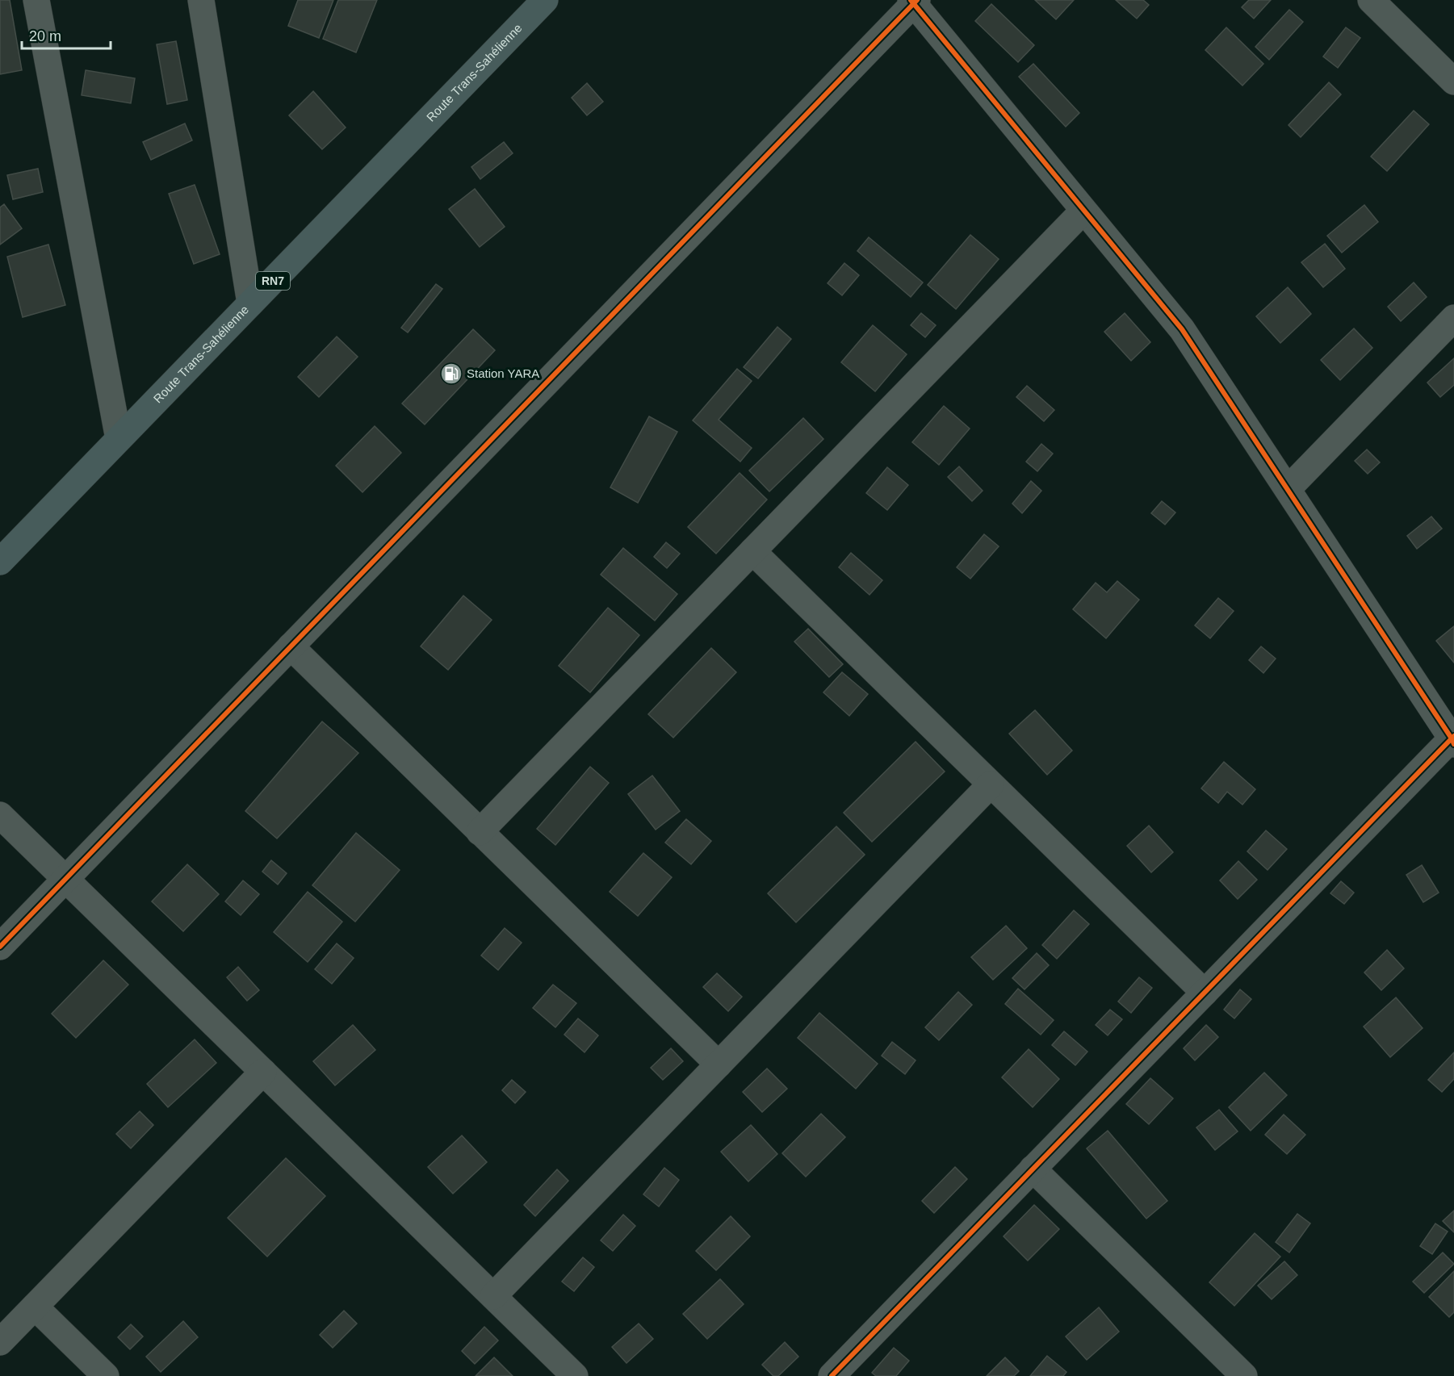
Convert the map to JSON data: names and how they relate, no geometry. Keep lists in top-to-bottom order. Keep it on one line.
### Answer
{"streets":{"highway":["Route Trans-Sahélienne","RN7"]},"places":{"fuel station":["Station YARA"]},"scale_bar":"20 m"}
